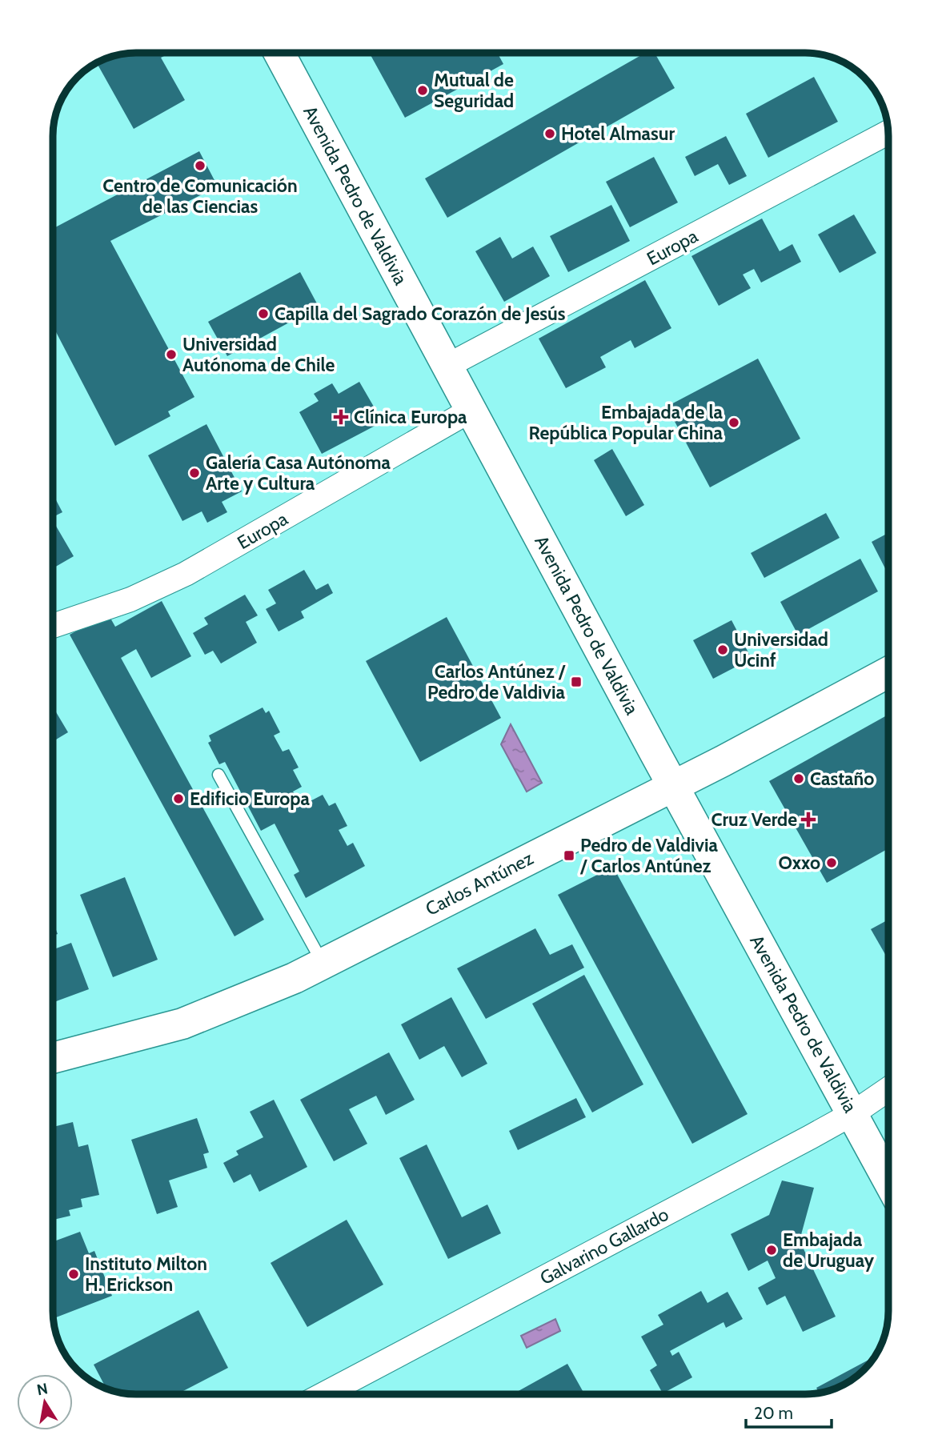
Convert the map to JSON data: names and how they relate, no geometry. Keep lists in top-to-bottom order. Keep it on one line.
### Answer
{"streets":{"main road":["Avenida Pedro de Valdivia","Carlos Antúnez"],"street":["Europa","Galvarino Gallardo"]},"crossings":[["Avenida Pedro de Valdivia","Europa"],["Avenida Pedro de Valdivia","Carlos Antúnez"],["Avenida Pedro de Valdivia","Galvarino Gallardo"]],"places":{"other":["Mutual de Seguridad","Hotel Almasur","Centro de Comunicación de las Ciencias","Capilla del Sagrado Corazón de Jesús","Universidad Autónoma de Chile","Embajada de la República Popular China","Galería Casa Autónoma Arte y Cultura","Universidad Ucinf","Castaño","Edificio Europa","Oxxo","Embajada de Uruguay","Instituto Milton H. Erickson"],"health":["Clínica Europa","Cruz Verde"],"transit":["Carlos Antúnez / Pedro de Valdivia","Pedro de Valdivia / Carlos Antúnez"]},"scale_bar":"20 m","north":"top"}
